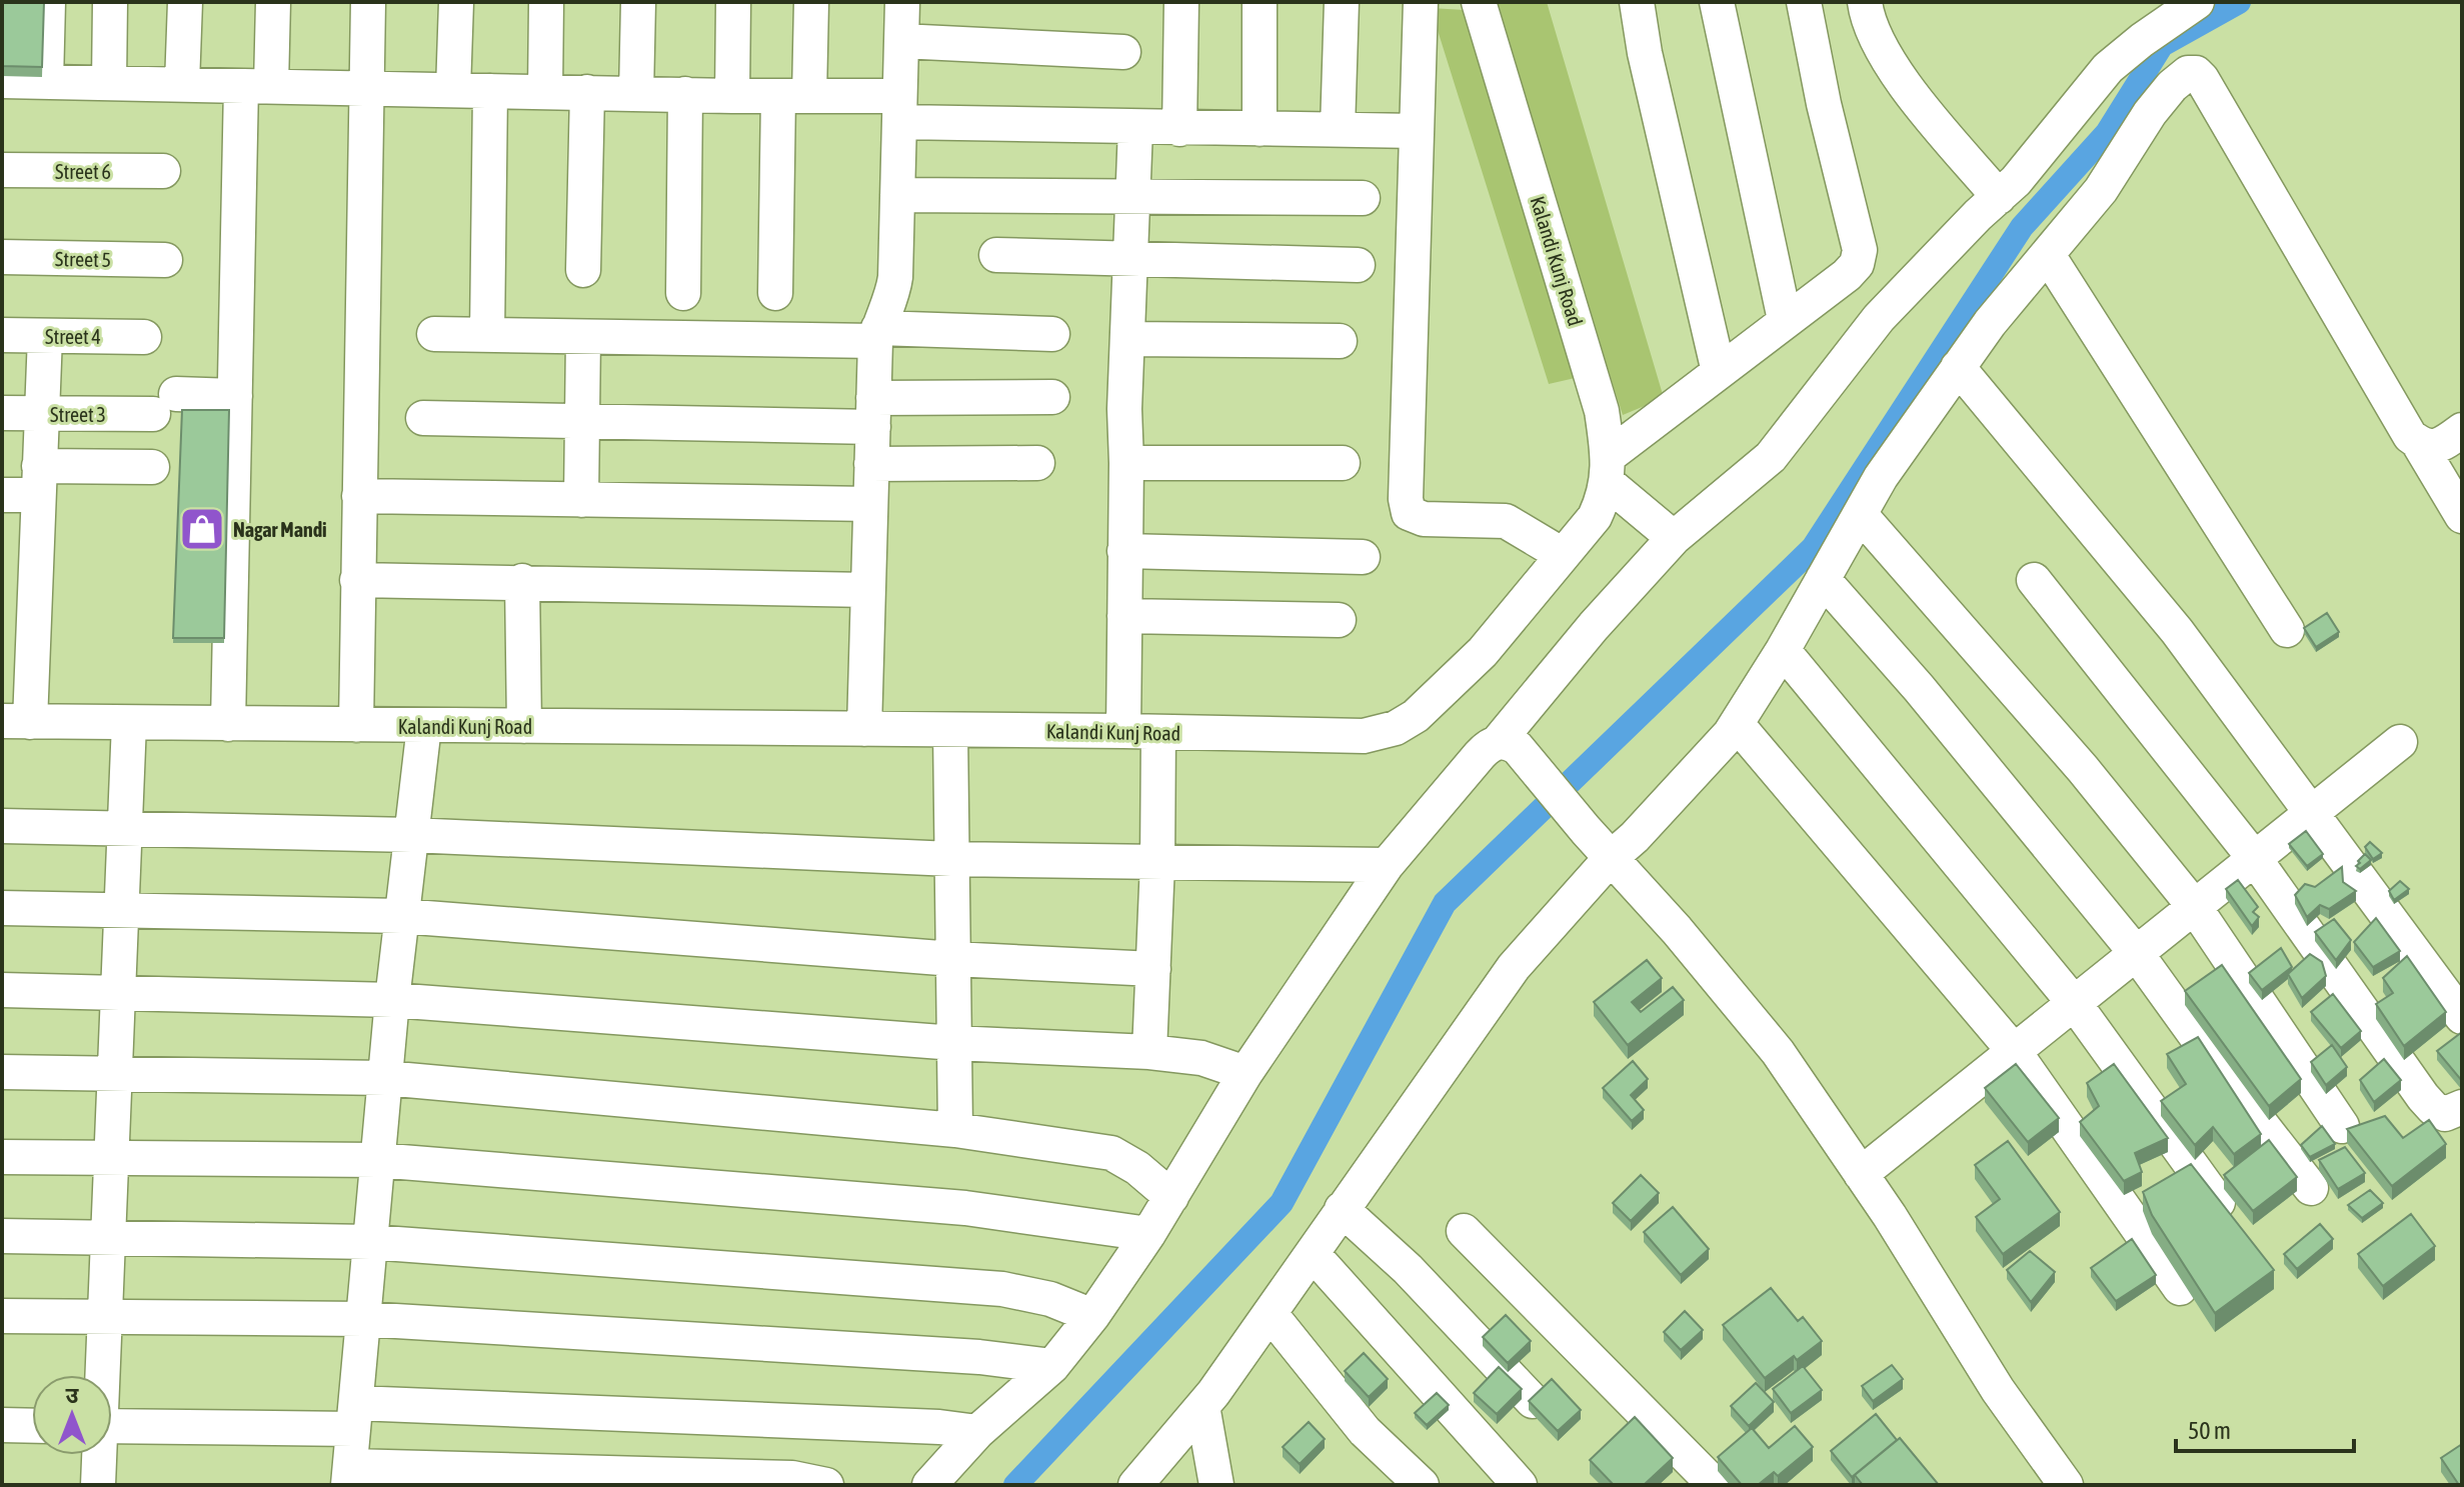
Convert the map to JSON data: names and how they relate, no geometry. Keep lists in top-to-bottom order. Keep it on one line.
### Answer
{"streets":{"street":["Street 6","Street 5","Kalandi Kunj Road","Street 4","Street 3"]},"places":{"shop":["Nagar Mandi"]},"scale_bar":"50 m","north":"top"}
